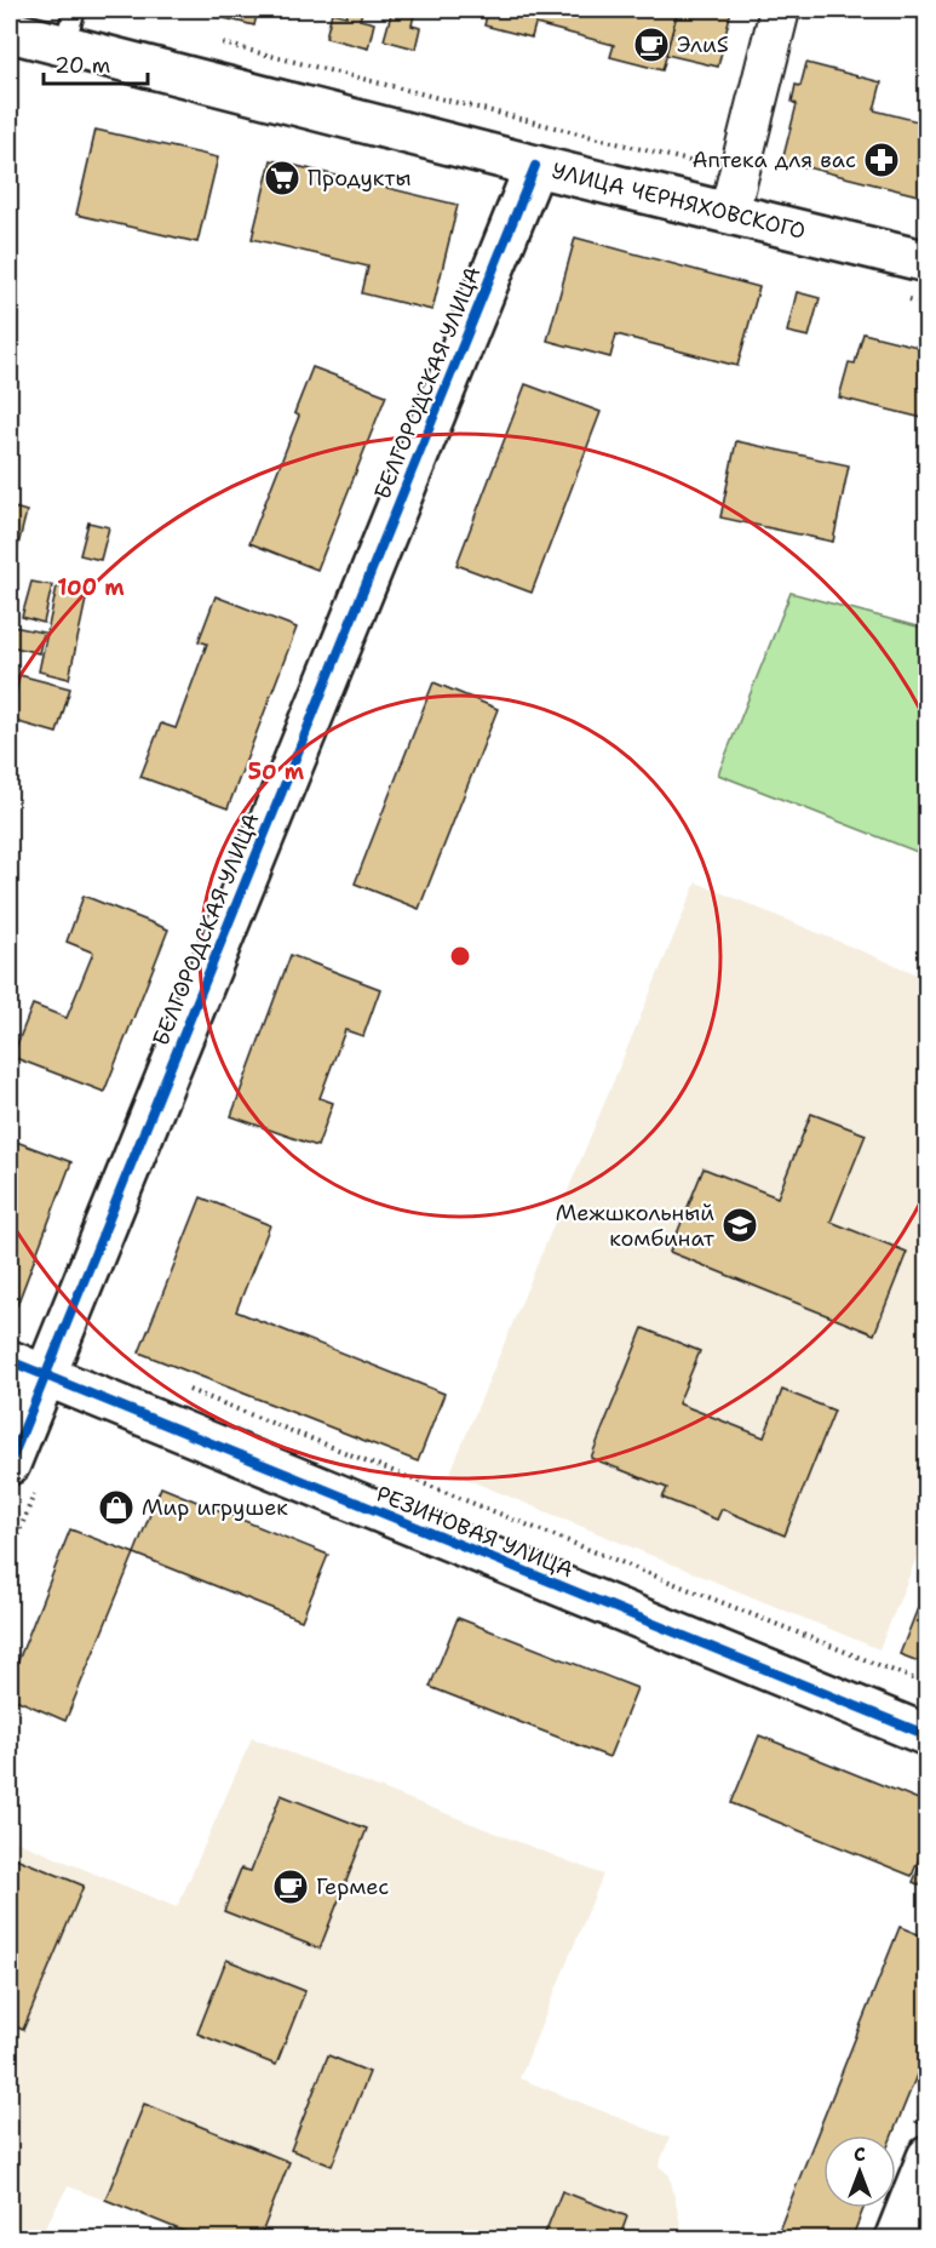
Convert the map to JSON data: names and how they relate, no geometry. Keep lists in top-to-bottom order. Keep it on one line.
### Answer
{"streets":{"street":["УЛИЦА ЧЕРНЯХОВСКОГО","БЕЛГОРОДСКАЯ УЛИЦА","РЕЗИНОВАЯ УЛИЦА"]},"crossings":[["УЛИЦА ЧЕРНЯХОВСКОГО","БЕЛГОРОДСКАЯ УЛИЦА"],["БЕЛГОРОДСКАЯ УЛИЦА","РЕЗИНОВАЯ УЛИЦА"]],"places":{"cafe":["ЭлиS","Гермес"],"pharmacy":["Аптека для вас"],"supermarket":["Продукты"],"school or university":["Межшкольный комбинат"],"shop":["Мир игрушек"]},"scale_bar":"20 m","north":"top","rings":["100 m","50 m"]}
